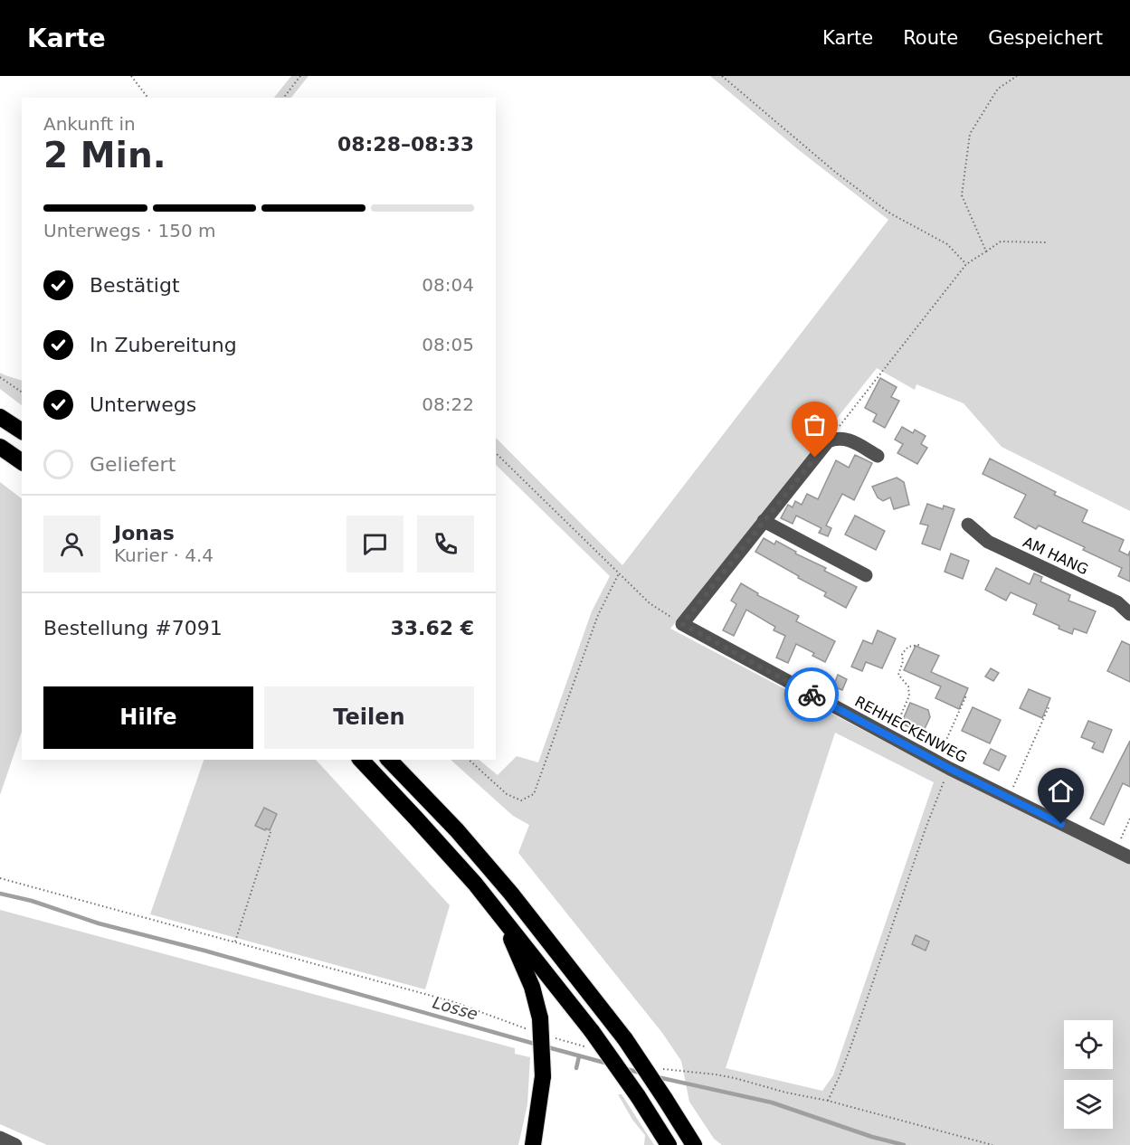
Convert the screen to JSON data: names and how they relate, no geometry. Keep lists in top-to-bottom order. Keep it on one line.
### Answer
{"streets":{"street":["AM HANG","REHHECKENWEG"]},"water":["Losse"],"page":{"header":"Karte","nav":["Karte","Route","Gespeichert"],"heading":["2 Min.","Ankunft in","08:28–08:33"],"panel":["Jonas","Kurier · 4.4","Bestellung #7091","33.62 €"],"bar":"Unterwegs · 150 m","list":[["Bestätigt","08:04"],["In Zubereitung","08:05"],["Unterwegs","08:22"],"Geliefert"],"buttons":["Hilfe","Teilen"]}}
